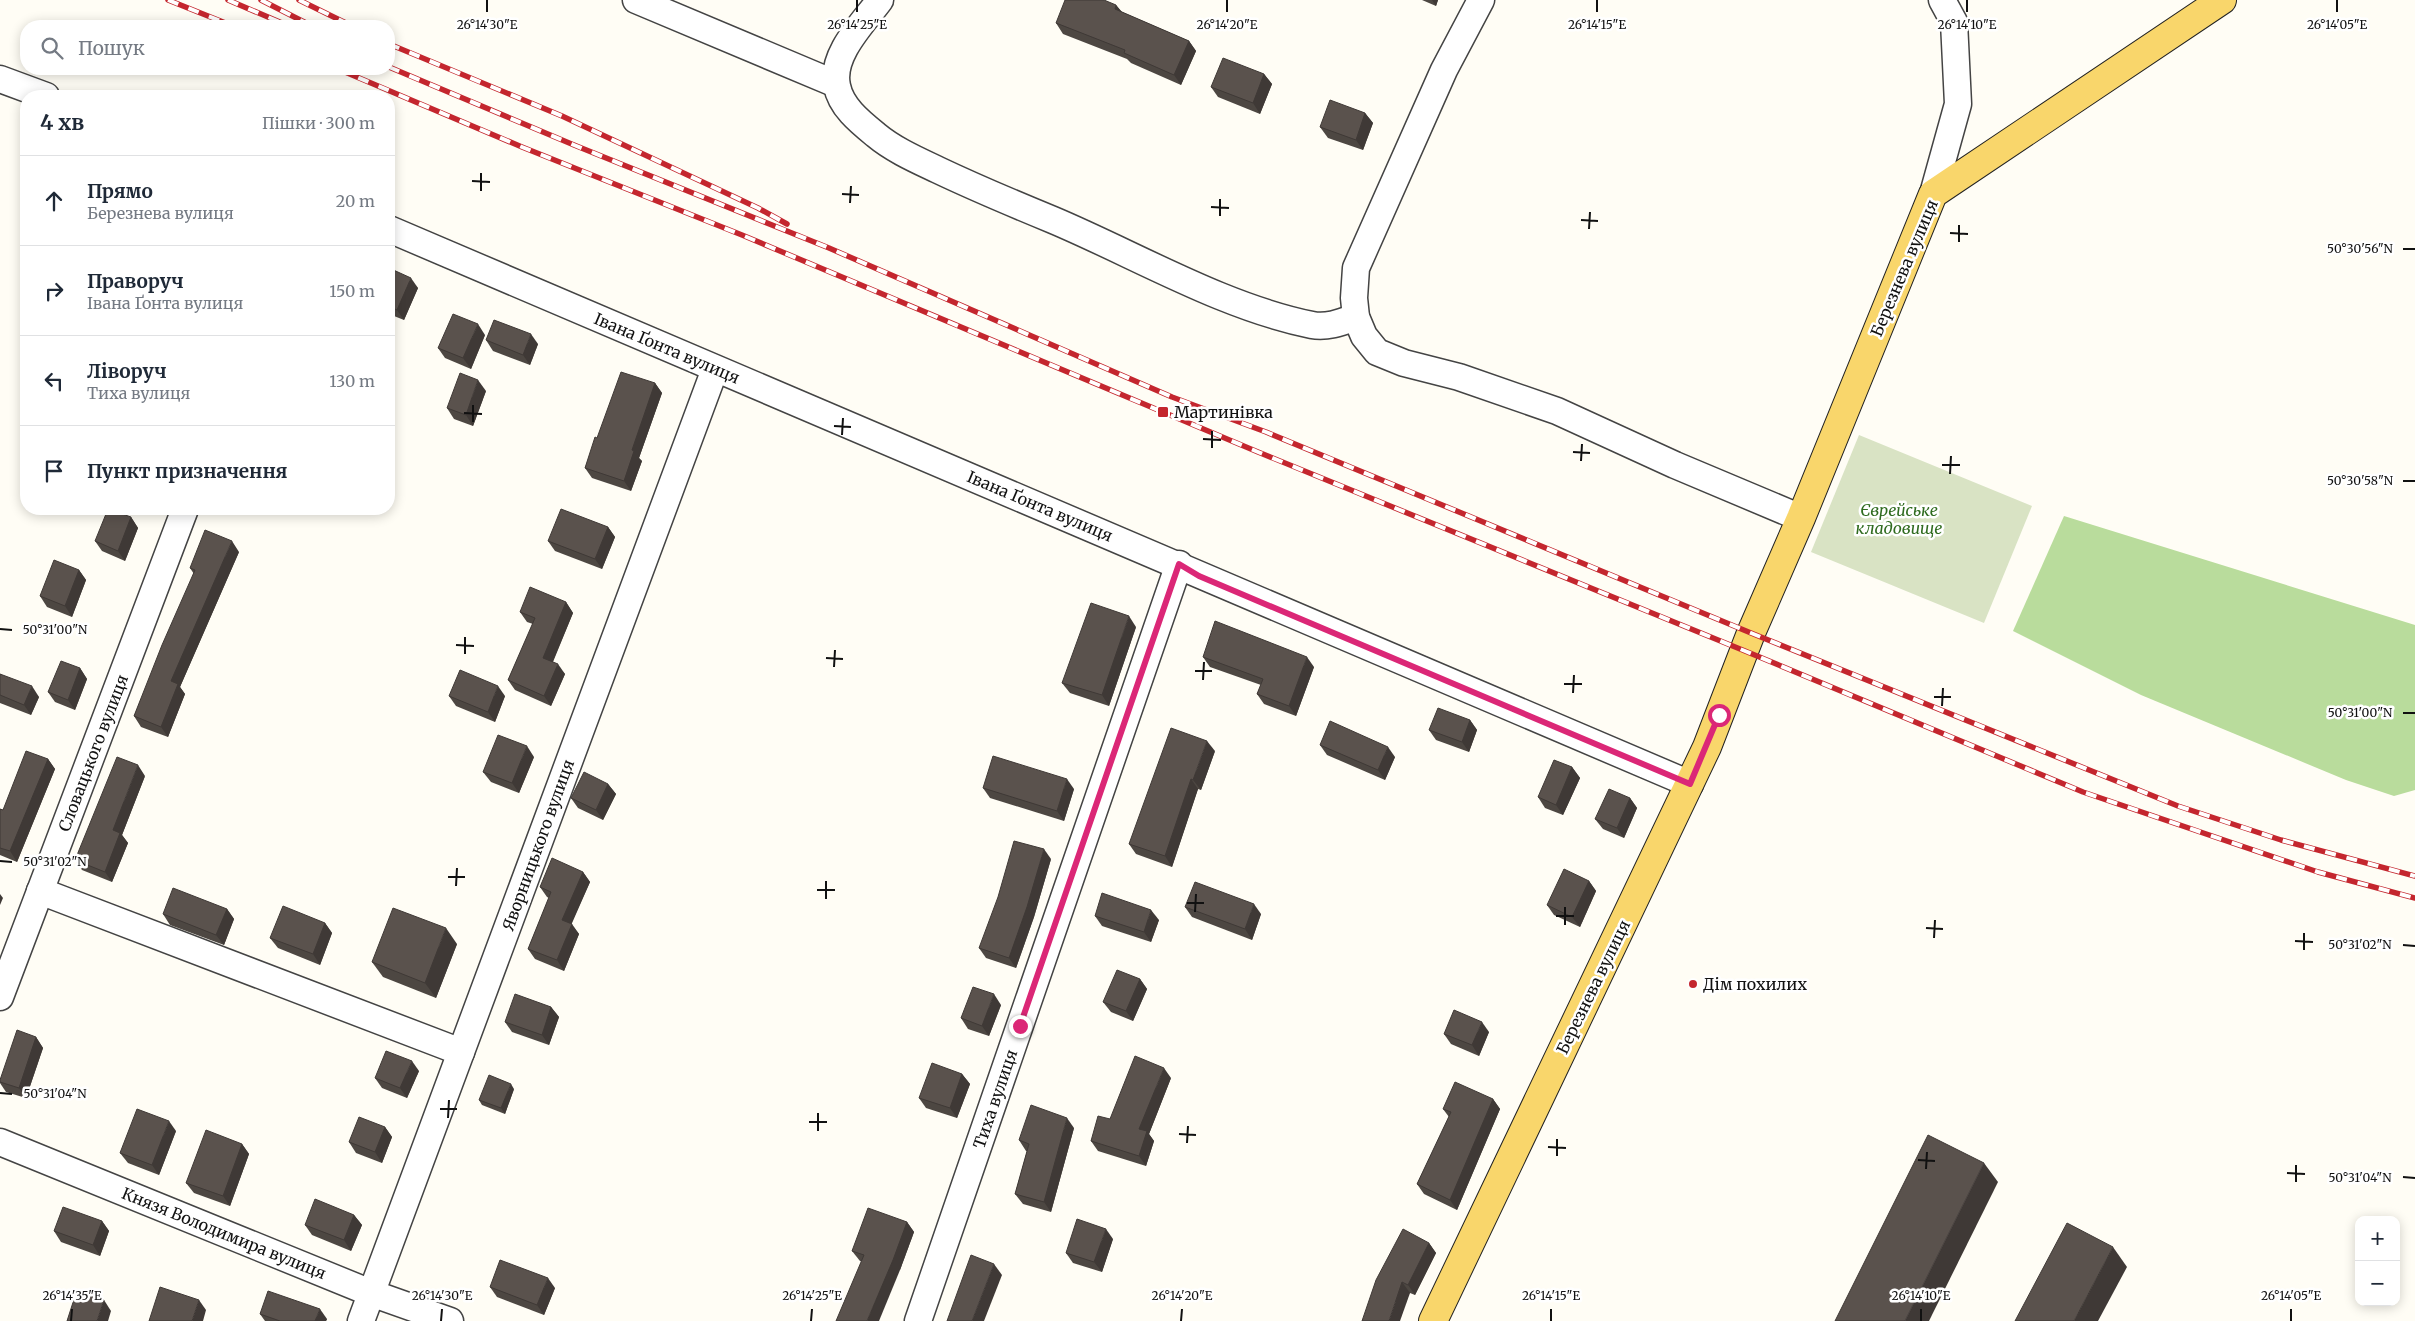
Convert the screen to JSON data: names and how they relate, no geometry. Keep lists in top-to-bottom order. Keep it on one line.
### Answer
{"streets":{"main road":["Березнева вулиця"],"street":["Івана Ґонта вулиця","Словацького вулиця","Яворницького вулиця","Тиха вулиця","Князя Володимира вулиця"]},"crossings":[["Березнева вулиця","Івана Ґонта вулиця"],["Івана Ґонта вулиця","Яворницького вулиця"],["Івана Ґонта вулиця","Тиха вулиця"],["Яворницького вулиця","Князя Володимира вулиця"]],"parks":["Єврейське кладовище"],"places":{"transit":["Мартинівка"],"other":["Дiм похилих"]},"page":{"search":"Пошук","heading":["4 хв","Пішки · 300 m"],"list":[["Прямо","Березнева вулиця","20 m"],["Праворуч","Івана Ґонта вулиця","150 m"],["Ліворуч","Тиха вулиця","130 m"],"Пункт призначення"],"map_buttons":["+","−"]},"coordinates":["26°14'30\"E","26°14'25\"E","26°14'20\"E","26°14'15\"E","26°14'10\"E","26°14'05\"E","50°30'56\"N","50°30'58\"N","50°31'00\"N","50°31'02\"N","50°31'04\"N","26°14'35\"E"]}
